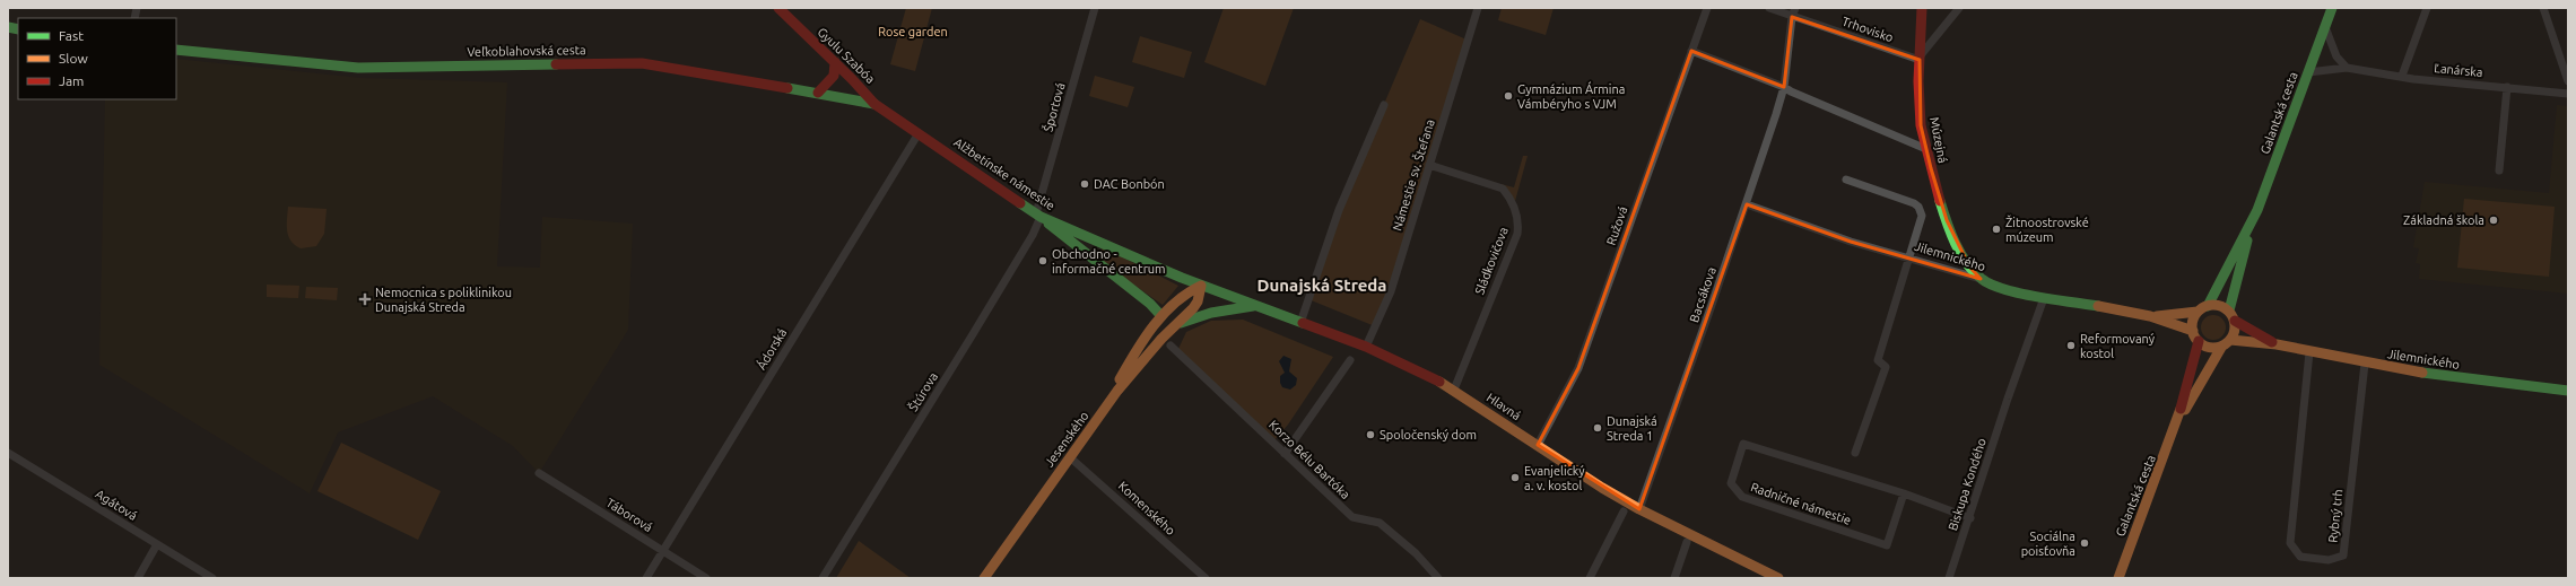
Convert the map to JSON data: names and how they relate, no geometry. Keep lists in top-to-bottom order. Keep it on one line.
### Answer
{"streets":{"main road":["Veľkoblahovská cesta","Gyulu Szabóa","Galantská cesta","Múzejná","Alžbetínske námestie","Jilemnického","Hlavná","Jesenského"],"street":["Trhovisko","Ľanárska","Športová","Námestie sv. Štefana","Ružová","Sládkovičova","Bacsákova","Ádorská","Štúrova","Korzo Bélu Bartóka","Biskupa Kondého","Radničné námestie","Agátová","Komenského","Táborová","Rybný trh"]},"crossings":[["Trhovisko","Múzejná"],["Trhovisko","Bacsákova"],["Veľkoblahovská cesta","Gyulu Szabóa"],["Veľkoblahovská cesta","Alžbetínske námestie"],["Gyulu Szabóa","Alžbetínske námestie"],["Ľanárska","Galantská cesta"],["Športová","Alžbetínske námestie"],["Športová","Štúrova"],["Galantská cesta","Jilemnického"],["Múzejná","Jilemnického"],["Alžbetínske námestie","Ádorská"],["Alžbetínske námestie","Štúrova"],["Alžbetínske námestie","Hlavná"],["Alžbetínske námestie","Jesenského"],["Námestie sv. Štefana","Sládkovičova"],["Námestie sv. Štefana","Hlavná"],["Ružová","Hlavná"],["Jilemnického","Bacsákova"],["Jilemnického","Biskupa Kondého"],["Jilemnického","Rybný trh"],["Sládkovičova","Hlavná"],["Bacsákova","Hlavná"],["Ádorská","Táborová"],["Hlavná","Jesenského"],["Jesenského","Komenského"],["Biskupa Kondého","Radničné námestie"]],"districts":["Dunajská Streda"],"parks":["Rose garden"],"places":{"other":["Gymnázium Ármina Vámbéryho s VJM","DAC Bonbón","Základná škola","Žitnoostrovské múzeum","Obchodno - informačné centrum","Reformovaný kostol","Dunajská Streda 1","Spoločenský dom","Evanjelický a. v. kostol","Sociálna poisťovňa"],"health":["Nemocnica s poliklinikou Dunajská Streda"]},"legend":["Fast","Slow","Jam"]}
